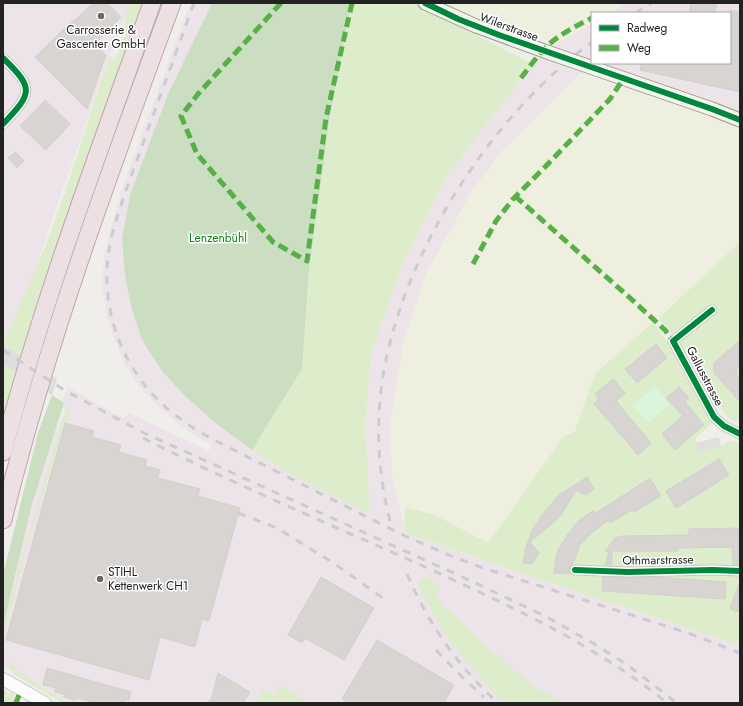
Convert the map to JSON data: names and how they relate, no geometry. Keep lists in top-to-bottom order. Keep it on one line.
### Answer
{"streets":{"main road":["Wilerstrasse"],"street":["Gallusstrasse","Othmarstrasse"]},"parks":["Lenzenbühl"],"places":["Carrosserie & Gascenter GmbH","STIHL Kettenwerk CH1"],"legend":["Radweg","Weg"]}
